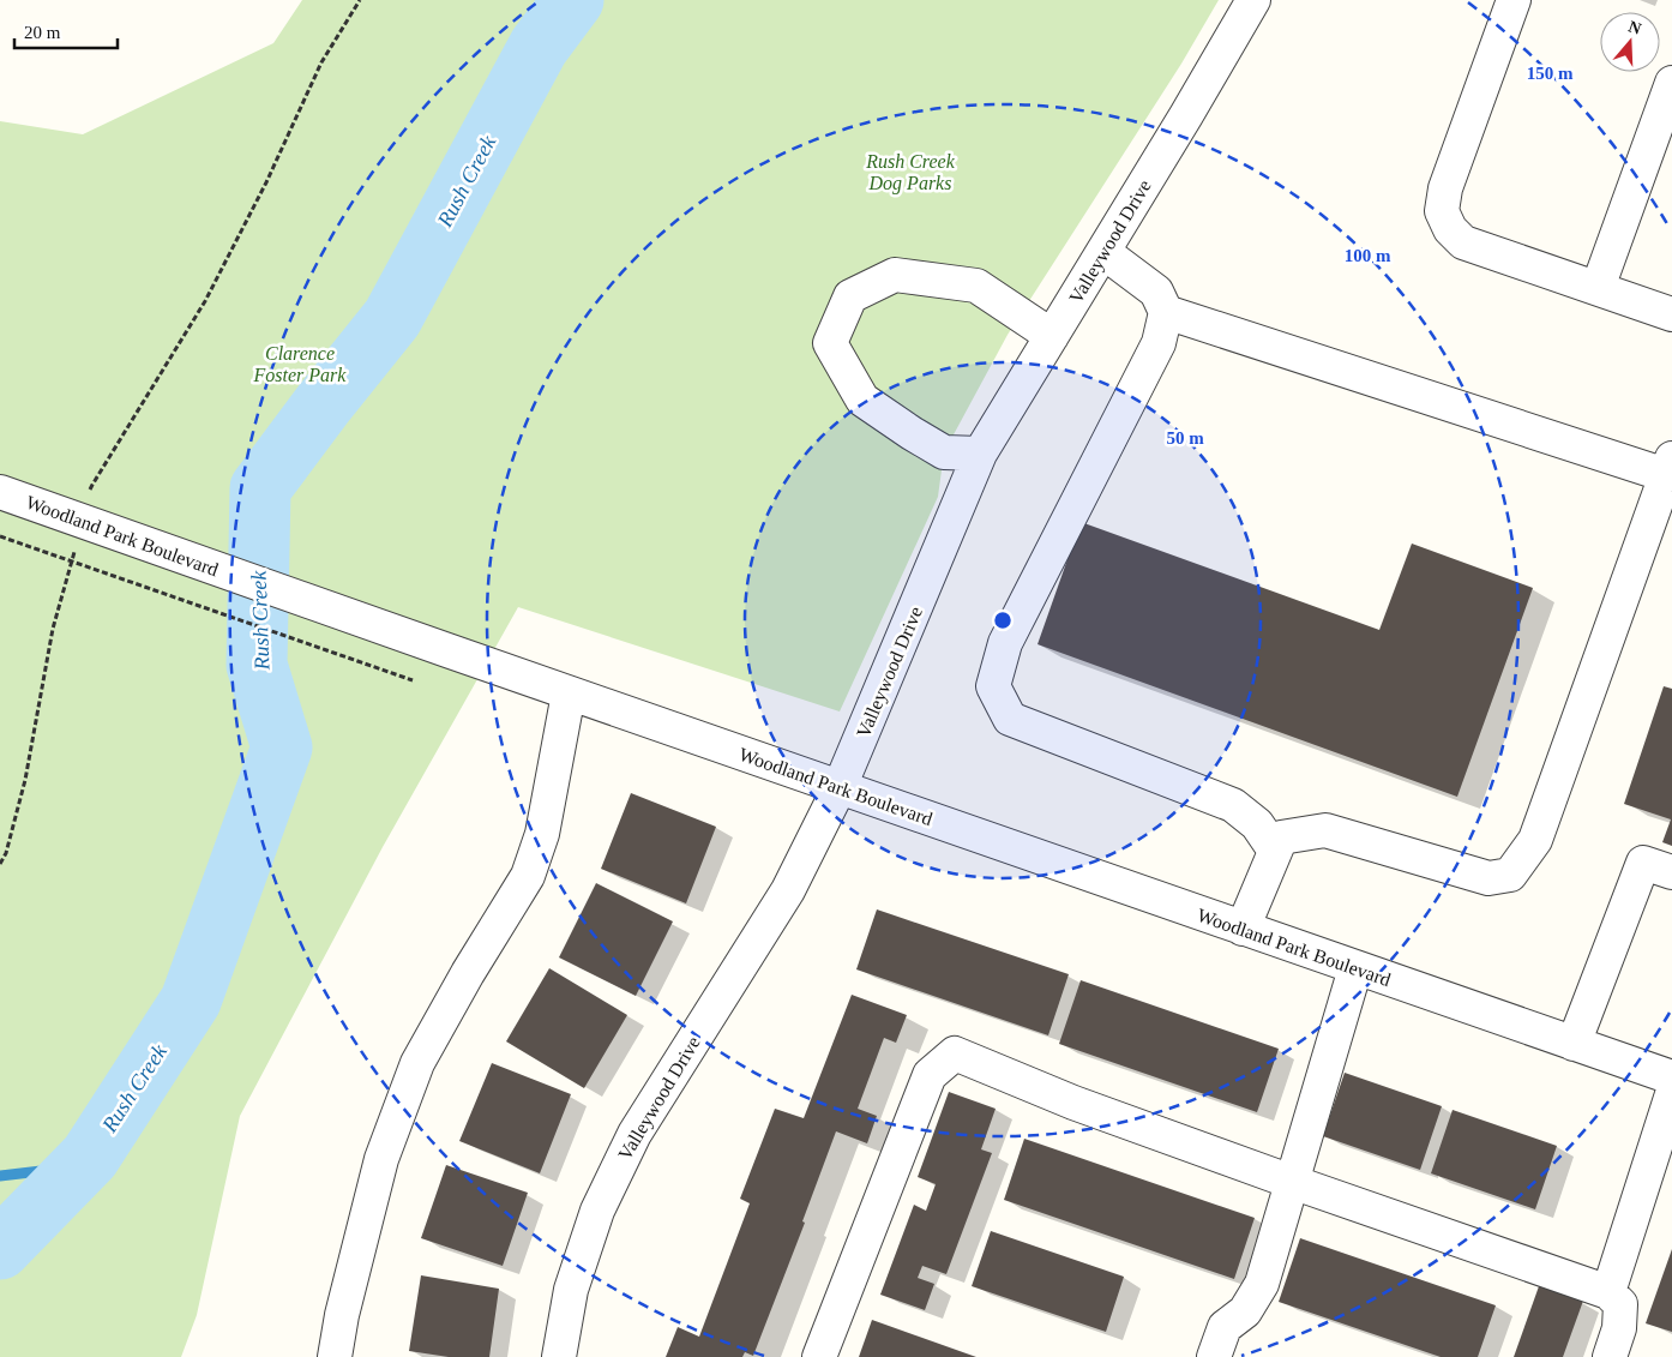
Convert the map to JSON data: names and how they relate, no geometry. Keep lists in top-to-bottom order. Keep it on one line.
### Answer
{"streets":{"street":["Valleywood Drive","Woodland Park Boulevard"]},"crossings":[["Valleywood Drive","Woodland Park Boulevard"]],"water":["Rush Creek"],"parks":["Rush Creek Dog Parks","Clarence Foster Park"],"scale_bar":"20 m","north":"top","rings":["150 m","100 m","50 m"]}
